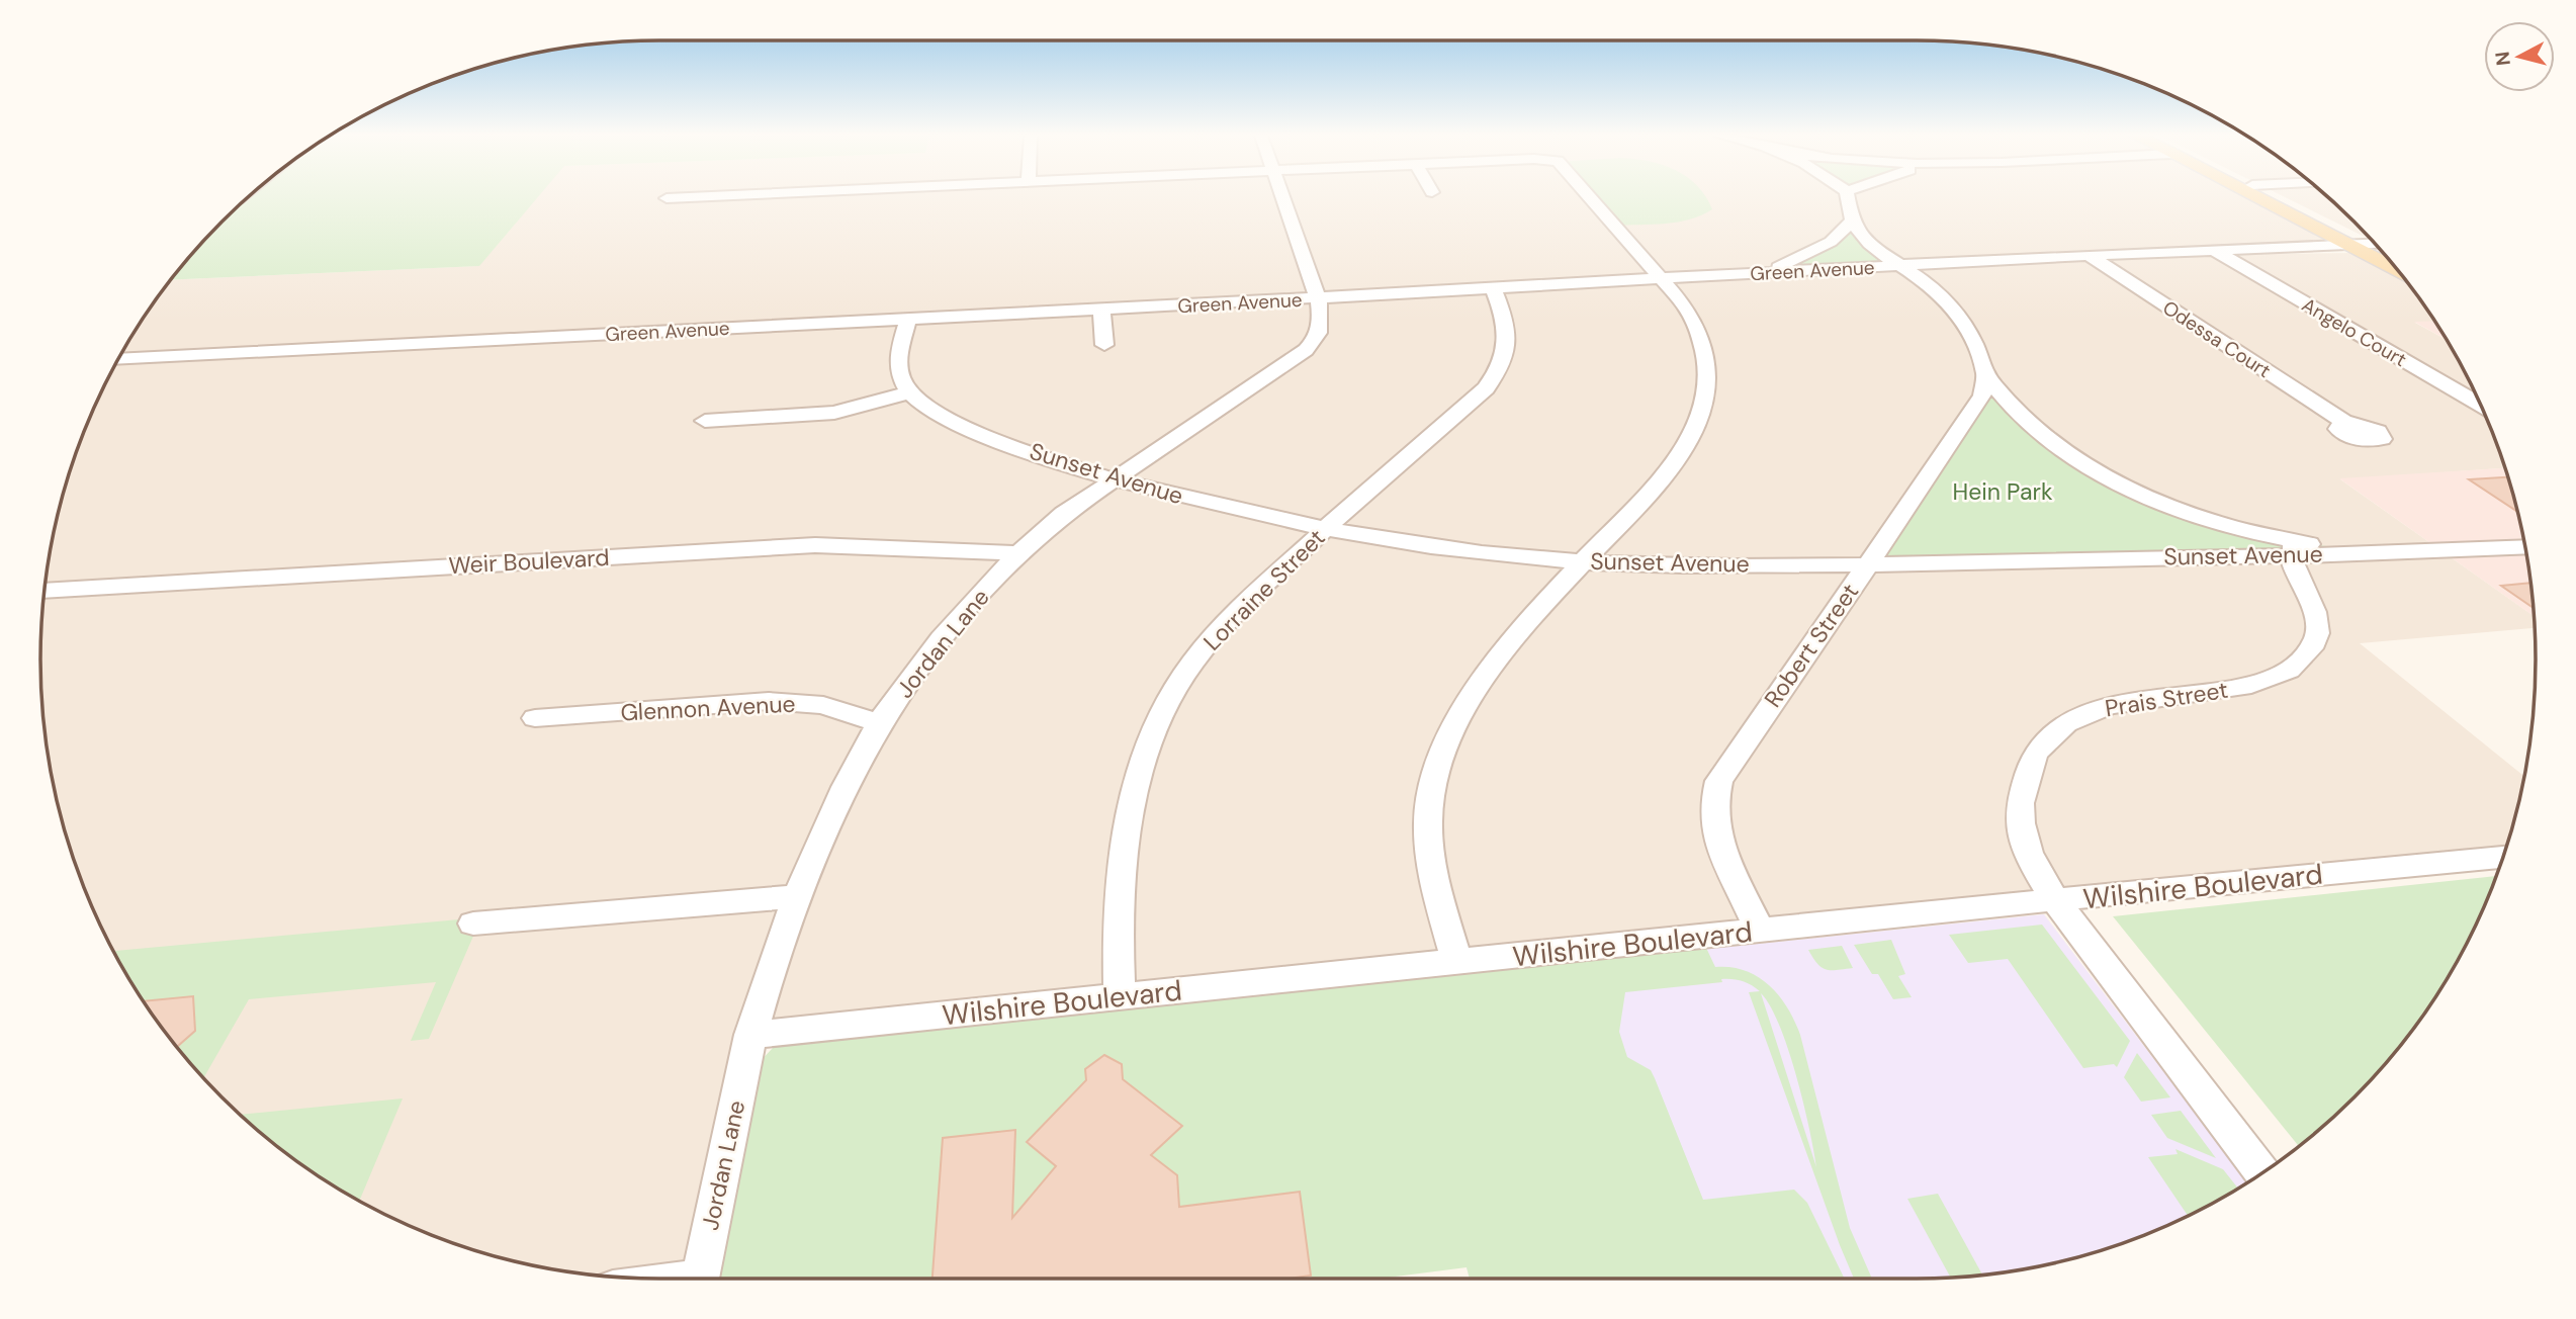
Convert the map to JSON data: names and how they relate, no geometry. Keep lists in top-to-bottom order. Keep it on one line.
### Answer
{"streets":{"street":["Green Avenue","Angelo Court","Odessa Court","Sunset Avenue","Weir Boulevard","Lorraine Street","Jordan Lane","Robert Street","Prais Street","Glennon Avenue","Wilshire Boulevard"]},"crossings":[["Green Avenue","Angelo Court"],["Green Avenue","Odessa Court"],["Green Avenue","Lorraine Street"],["Green Avenue","Jordan Lane"],["Sunset Avenue","Lorraine Street"],["Sunset Avenue","Jordan Lane"],["Sunset Avenue","Robert Street"],["Sunset Avenue","Prais Street"],["Weir Boulevard","Jordan Lane"],["Lorraine Street","Wilshire Boulevard"],["Jordan Lane","Glennon Avenue"],["Jordan Lane","Wilshire Boulevard"],["Robert Street","Wilshire Boulevard"],["Prais Street","Wilshire Boulevard"]],"parks":["Hein Park"],"north":"left"}
